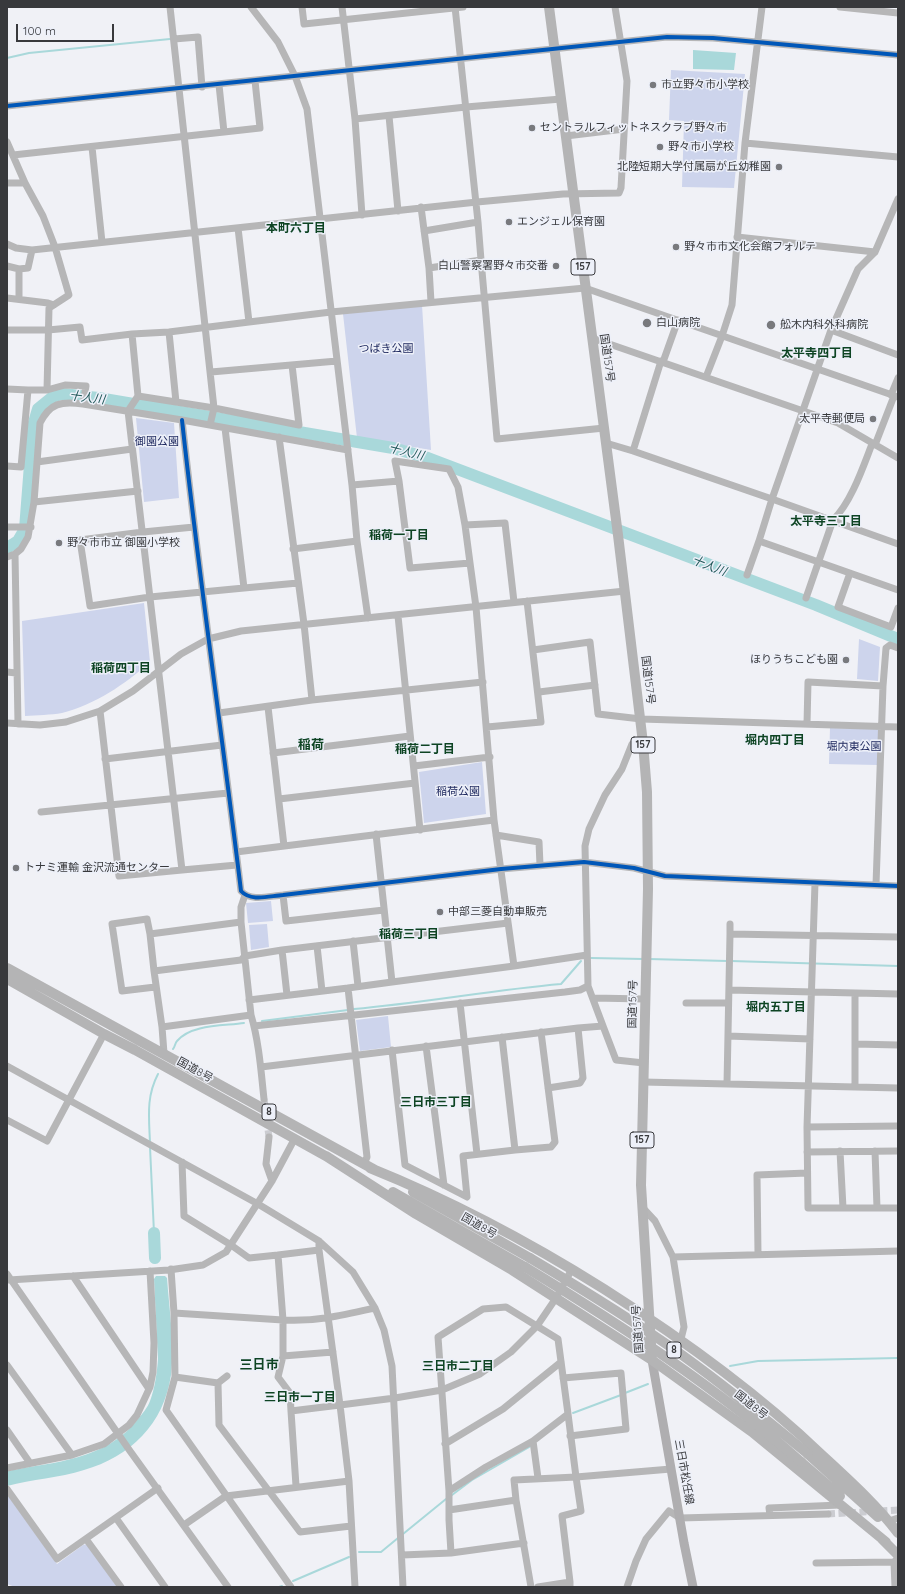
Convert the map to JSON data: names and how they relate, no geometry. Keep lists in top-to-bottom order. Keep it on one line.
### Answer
{"streets":{"highway":["157","国道157号","国道8号","8"],"main road":["三日市松任線"]},"crossings":[["国道157号","8"],["国道157号","三日市松任線"],["国道8号","8"],["8","三日市松任線"]],"districts":["本町六丁目","太平寺四丁目","太平寺三丁目","稲荷一丁目","稲荷四丁目","堀内四丁目","稲荷","稲荷二丁目","稲荷三丁目","堀内五丁目","三日市三丁目","三日市","三日市二丁目","三日市一丁目"],"water":["十人川"],"parks":["つばき公園","御園公園","堀内東公園","稲荷公園"],"places":["市立野々市小学校","セントラルフィットネスクラブ野々市","野々市小学校","北陸短期大学付属扇が丘幼稚園","エンジェル保育園","野々市市文化会館フォルテ","白山警察署野々市交番","白山病院","舩木内科外科病院","太平寺郵便局","野々市市立 御園小学校","ほりうちこども園","トナミ運輸 金沢流通センター","中部三菱自動車販売"],"scale_bar":"100 m"}
